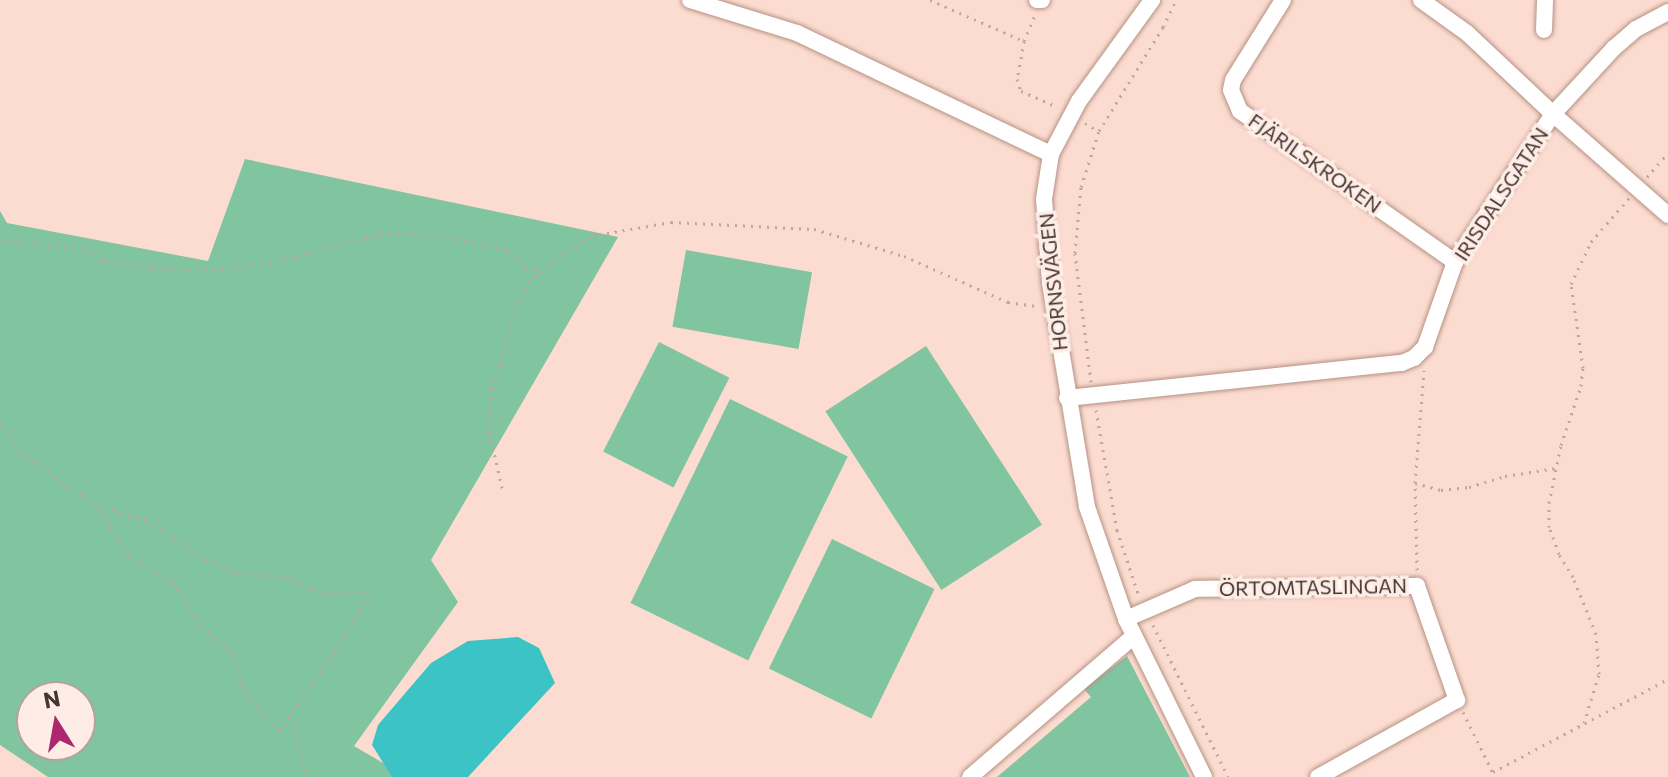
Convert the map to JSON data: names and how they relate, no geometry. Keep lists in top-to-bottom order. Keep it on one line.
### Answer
{"streets":{"street":["FJÄRILSKROKEN","IRISDALSGATAN","HORNSVÄGEN","ÖRTOMTASLINGAN"]},"crossings":[["FJÄRILSKROKEN","IRISDALSGATAN"],["HORNSVÄGEN","ÖRTOMTASLINGAN"]],"north":"top"}
